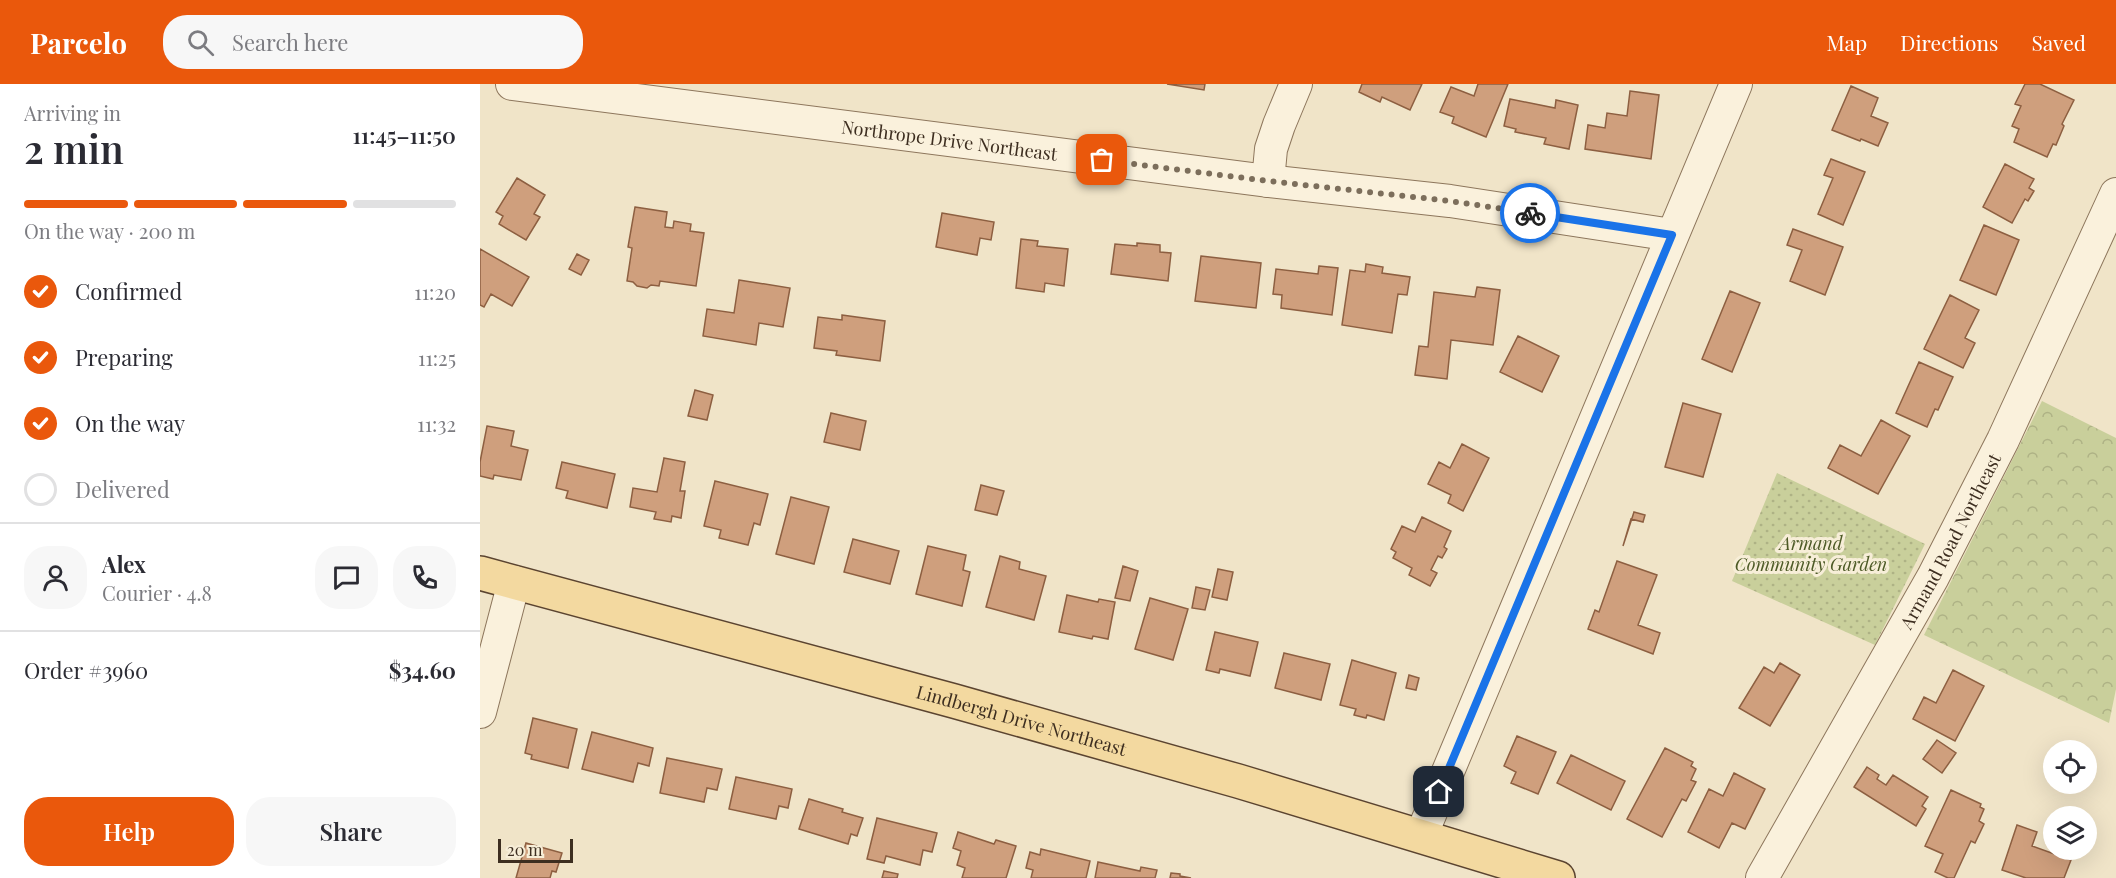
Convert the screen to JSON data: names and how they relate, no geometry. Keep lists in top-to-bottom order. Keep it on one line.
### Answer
{"streets":{"main road":["Lindbergh Drive Northeast"],"street":["Northrope Drive Northeast","Armand Road Northeast"]},"parks":["Armand Community Garden"],"scale_bar":"20 m","page":{"header":"Parcelo","search":"Search here","nav":["Map","Directions","Saved"],"heading":["2 min","Arriving in","11:45–11:50"],"panel":["Alex","Courier · 4.8","Order #3960","$34.60"],"bar":"On the way · 200 m","list":[["Confirmed","11:20"],["Preparing","11:25"],["On the way","11:32"],"Delivered"],"buttons":["Help","Share"],"scale":"20 m"}}
